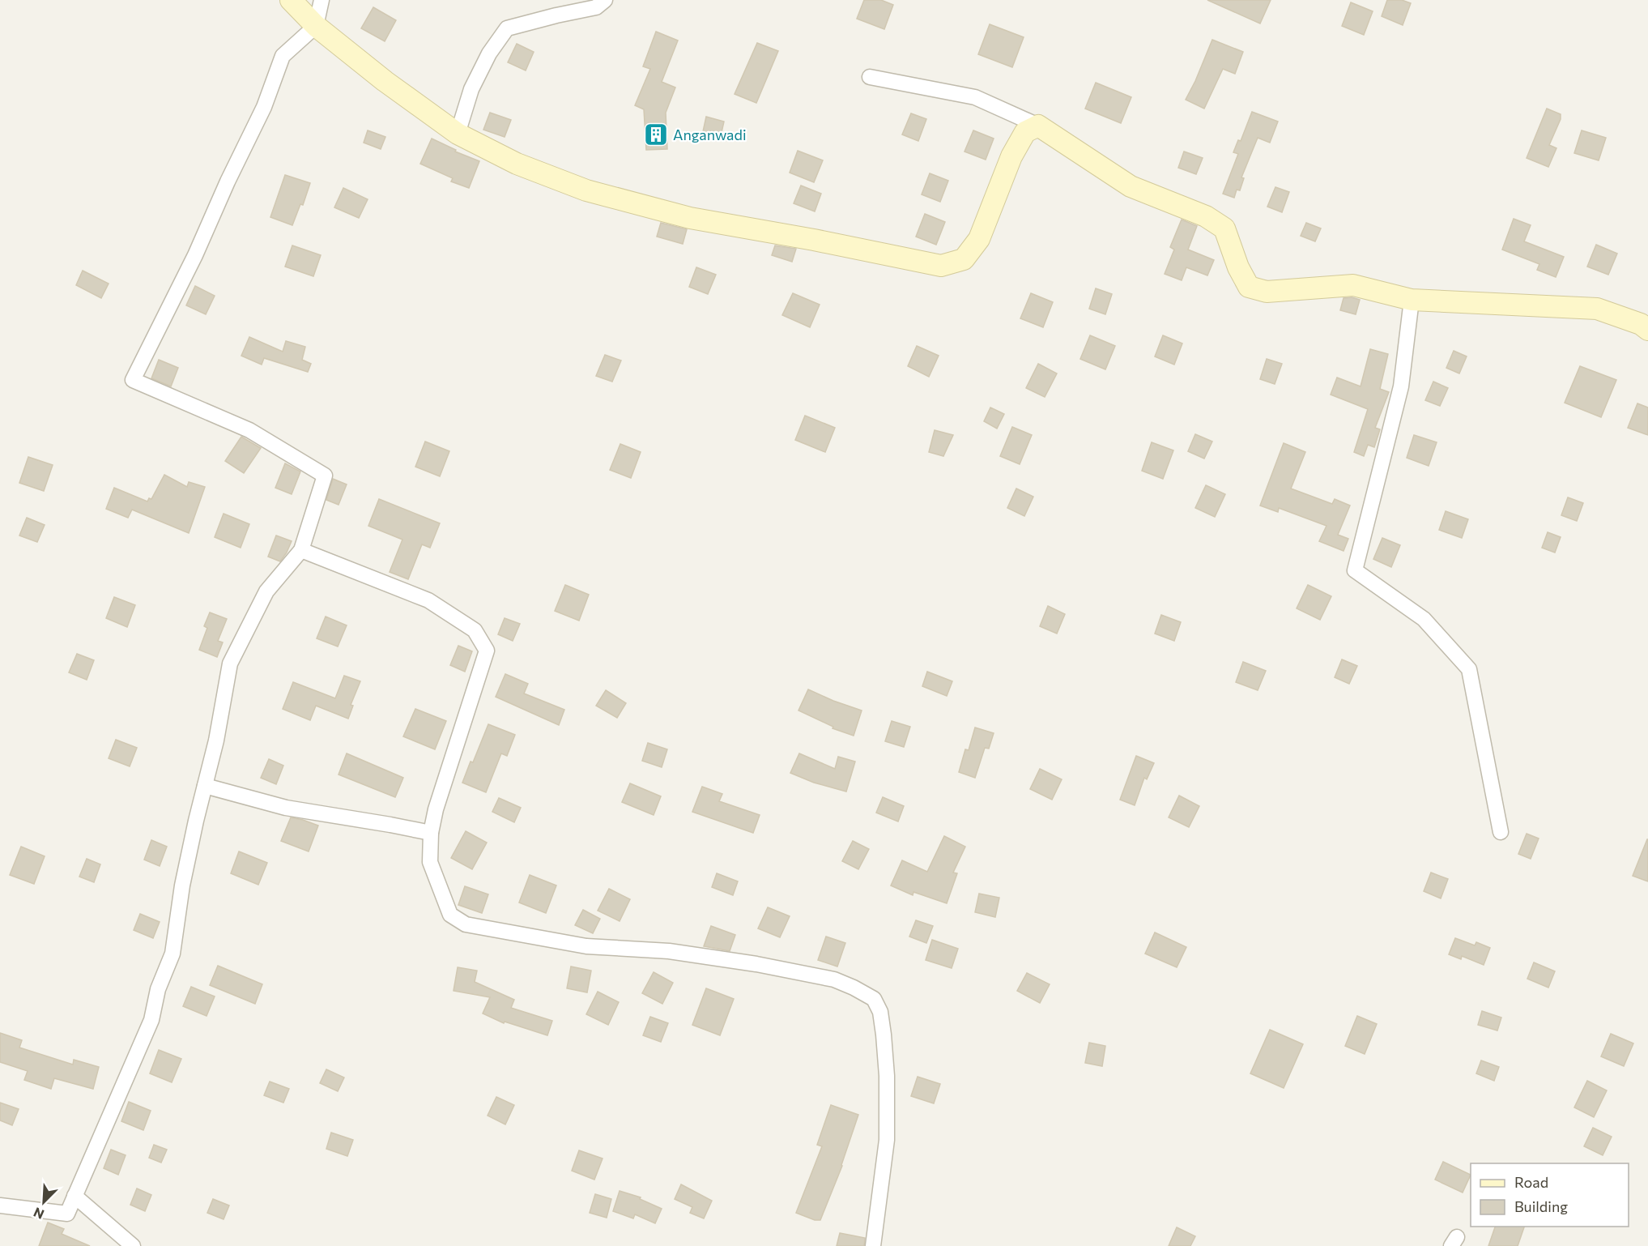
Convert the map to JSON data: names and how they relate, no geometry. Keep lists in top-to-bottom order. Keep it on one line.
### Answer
{"places":{"building":["Anganwadi"]},"legend":["Road","Building"],"north":"bottom left"}
